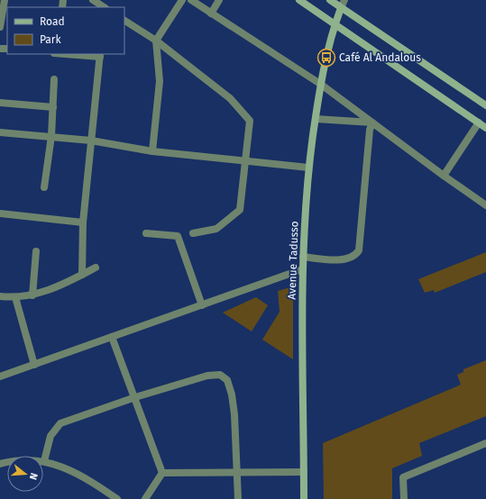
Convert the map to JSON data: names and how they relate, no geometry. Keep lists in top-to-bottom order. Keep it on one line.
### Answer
{"streets":{"street":["Avenue Tadusso"]},"places":{"bus stop":["Café Al Andalous"]},"legend":["Road","Park"],"north":"right"}
